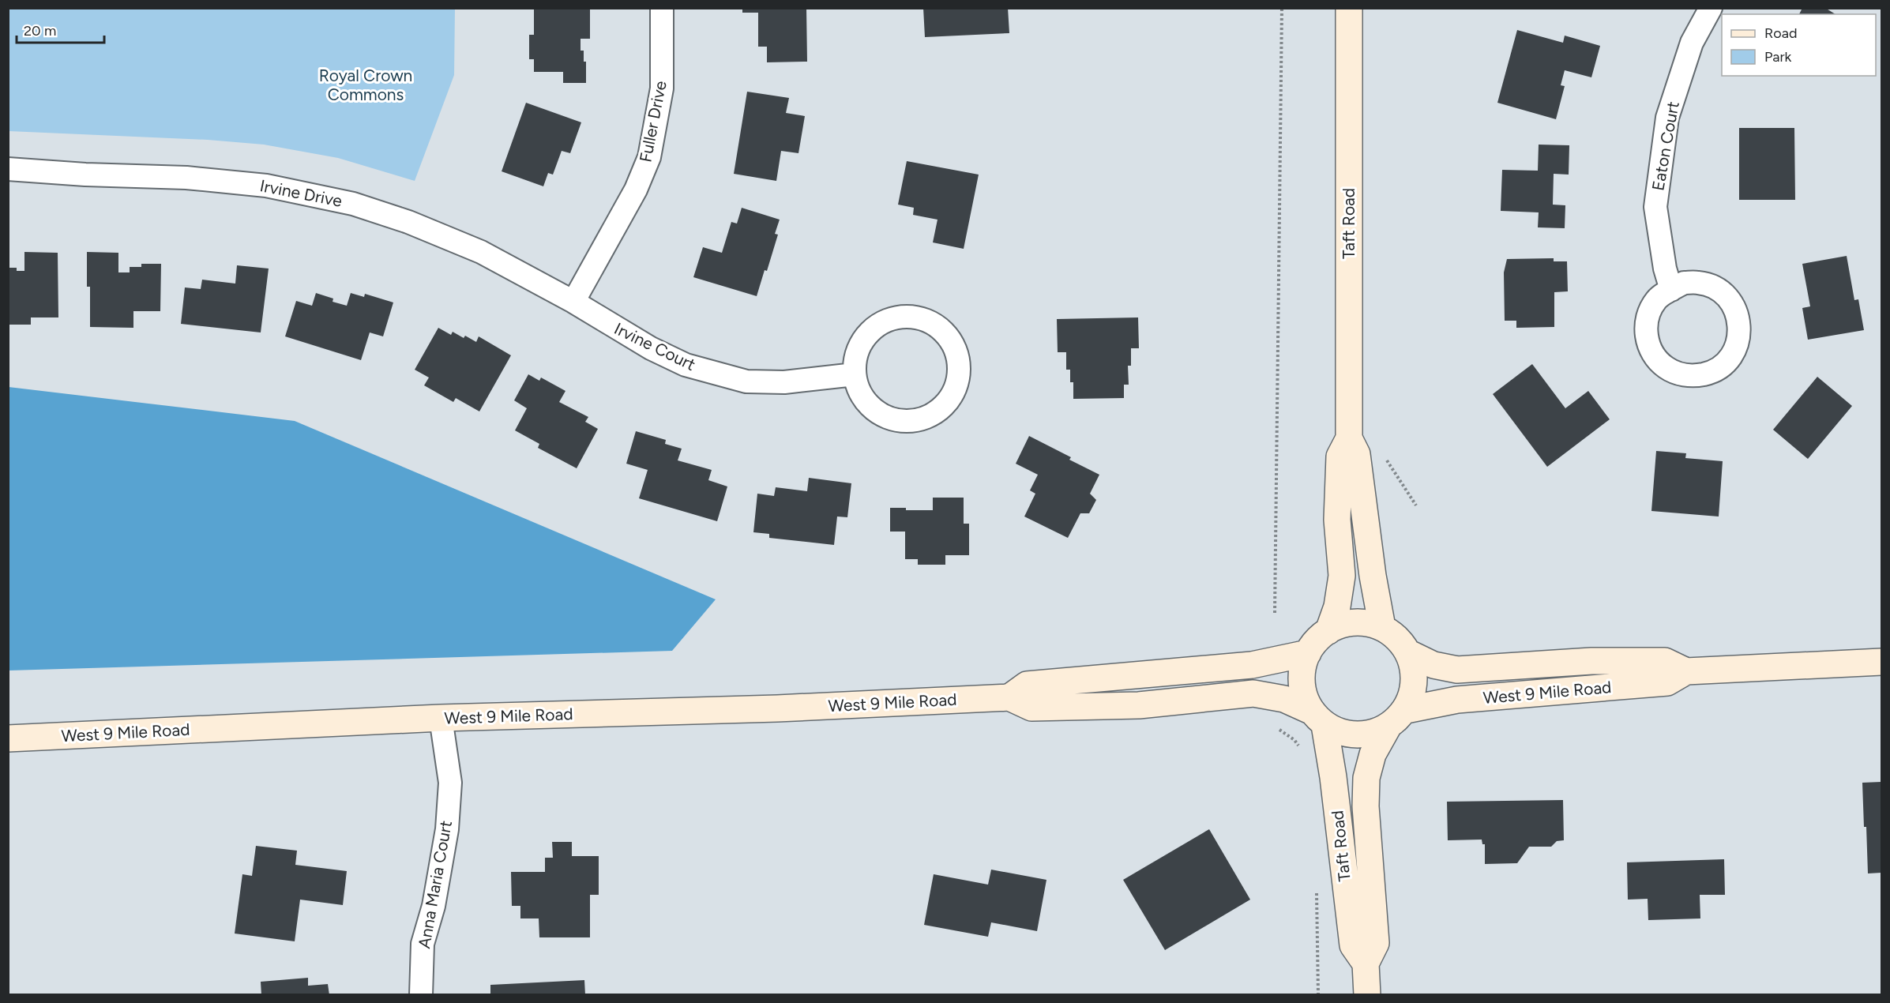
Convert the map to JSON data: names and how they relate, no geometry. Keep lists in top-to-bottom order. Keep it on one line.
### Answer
{"streets":{"street":["Fuller Drive","Eaton Court","Irvine Drive","Taft Road","Irvine Court","West 9 Mile Road","Anna Maria Court"]},"crossings":[["Fuller Drive","Irvine Drive"],["Fuller Drive","Irvine Court"],["Irvine Drive","Irvine Court"],["Taft Road","West 9 Mile Road"],["West 9 Mile Road","Anna Maria Court"]],"parks":["Royal Crown Commons"],"legend":["Road","Park"],"scale_bar":"20 m"}
